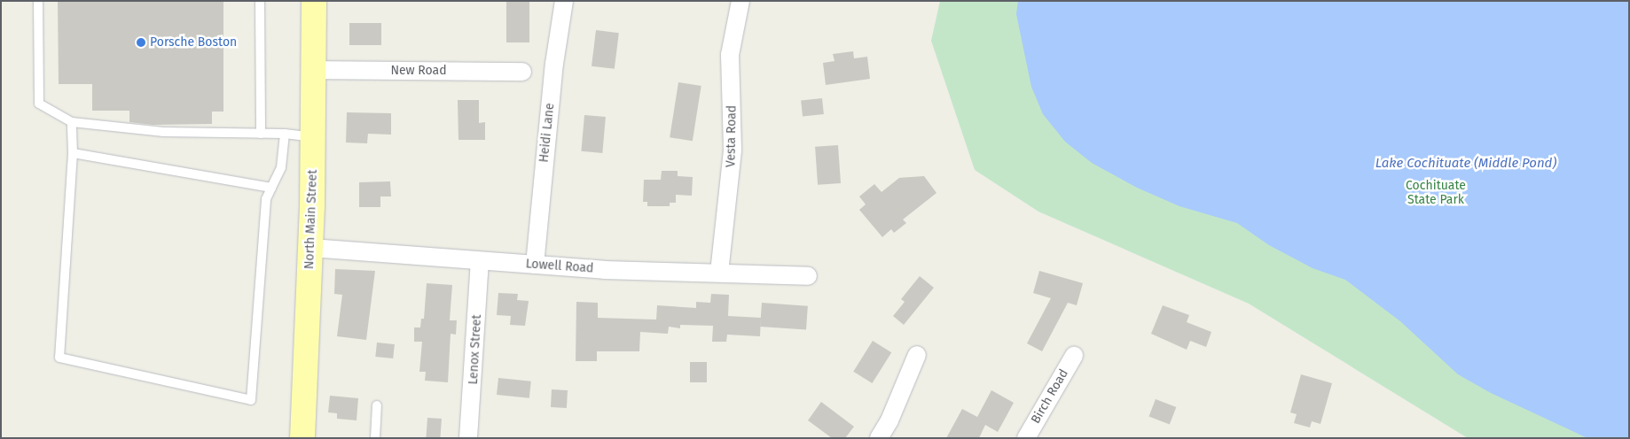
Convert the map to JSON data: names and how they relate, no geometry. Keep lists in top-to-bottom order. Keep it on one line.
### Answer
{"streets":{"main road":["North Main Street"],"street":["New Road","Heidi Lane","Vesta Road","Lowell Road","Lenox Street","Birch Road"]},"crossings":[["New Road","North Main Street"],["Heidi Lane","Lowell Road"],["Vesta Road","Lowell Road"],["North Main Street","Lowell Road"],["Lowell Road","Lenox Street"]],"water":["Lake Cochituate (Middle Pond)"],"parks":["Cochituate State Park"],"places":["Porsche Boston"]}
